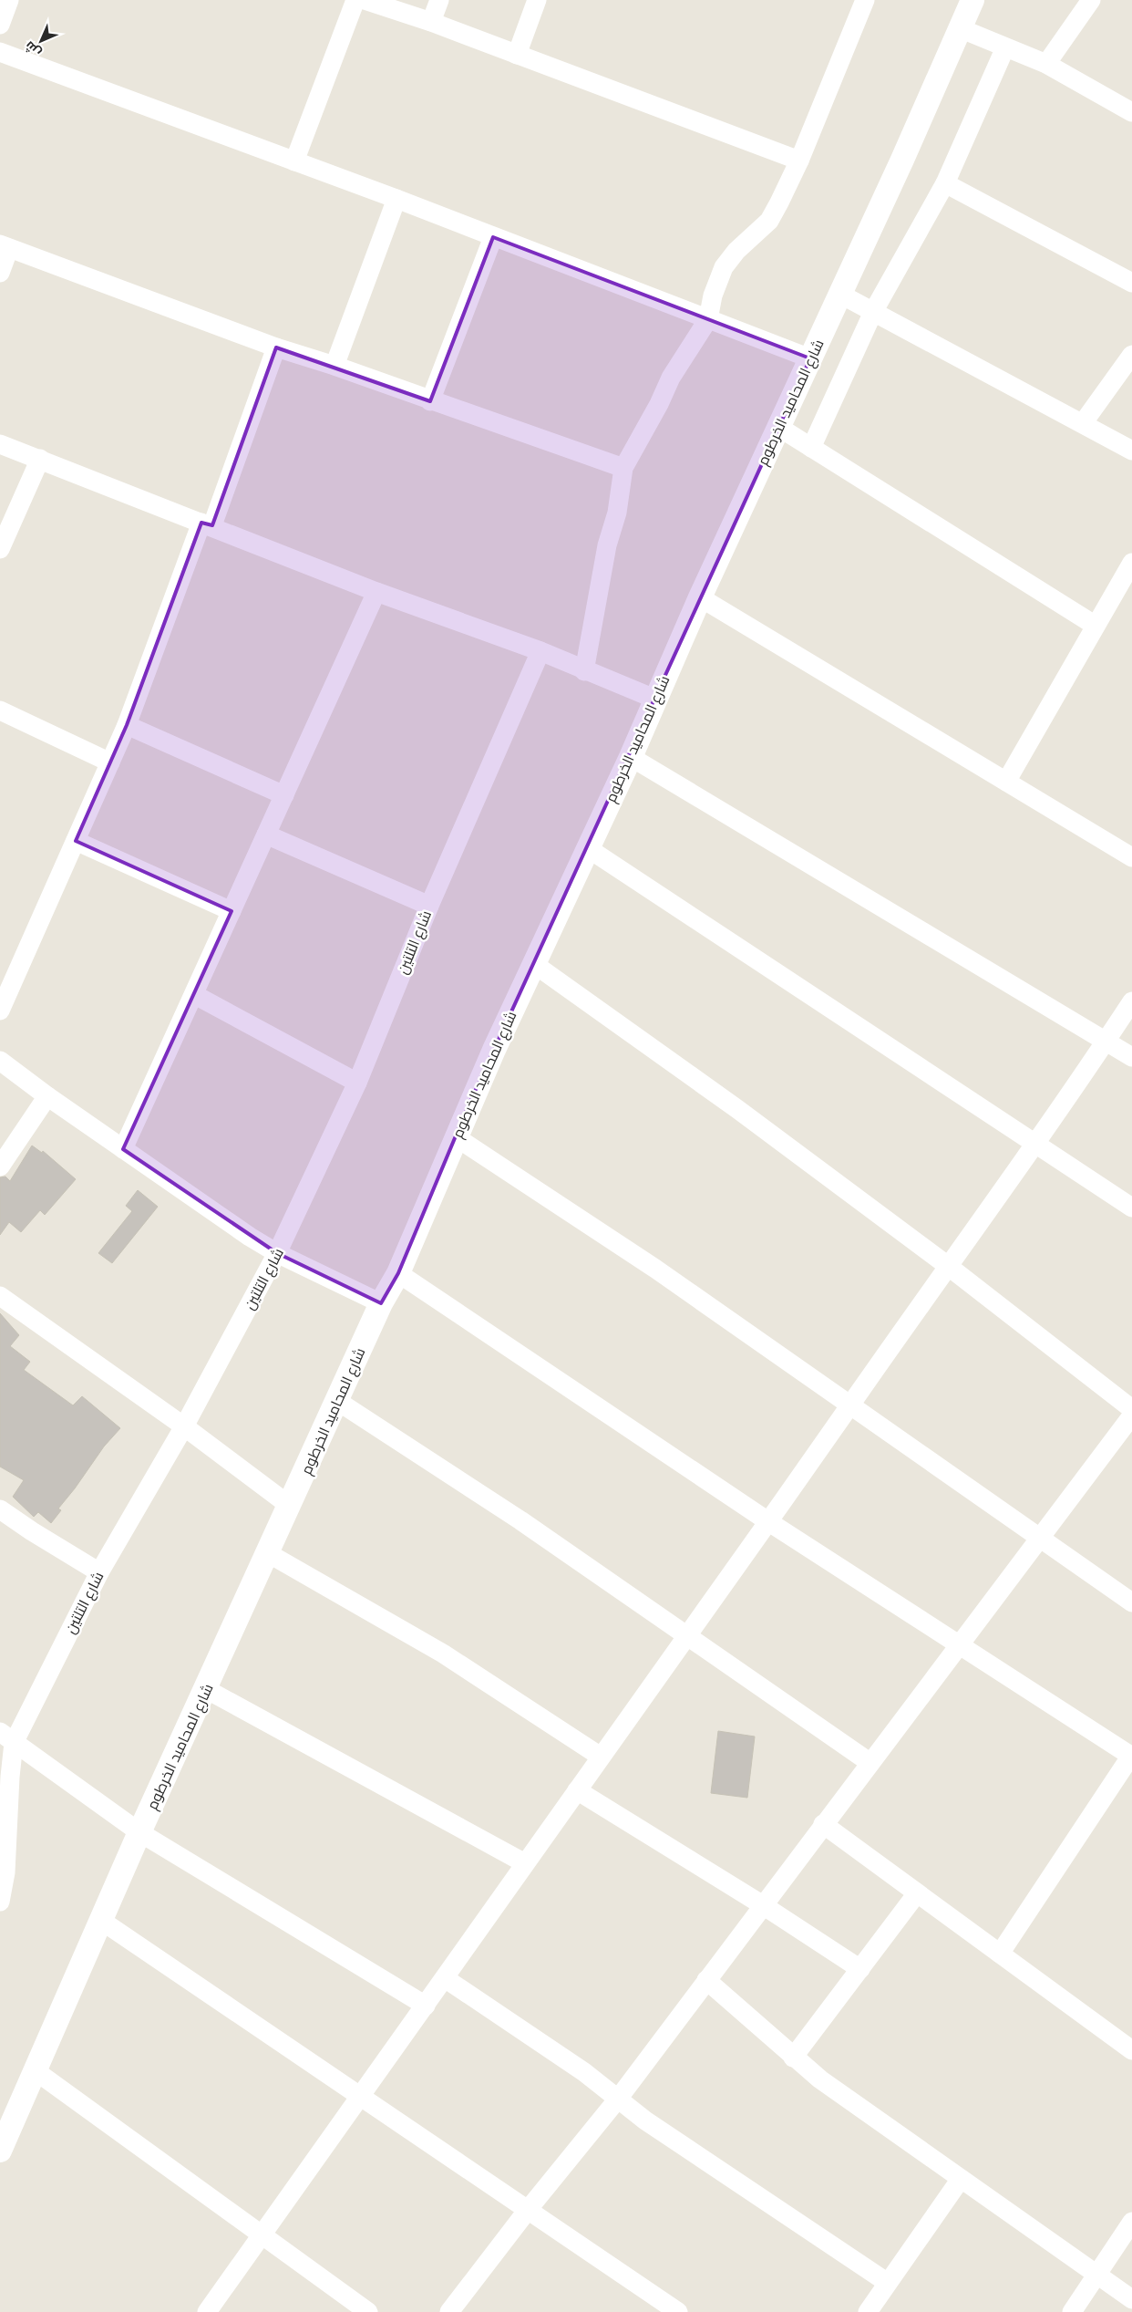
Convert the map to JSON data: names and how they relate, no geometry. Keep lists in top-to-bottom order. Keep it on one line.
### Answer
{"streets":{"street":["شارع المحاميد الخرطوم","شارع التلتين"]},"north":"bottom left"}
